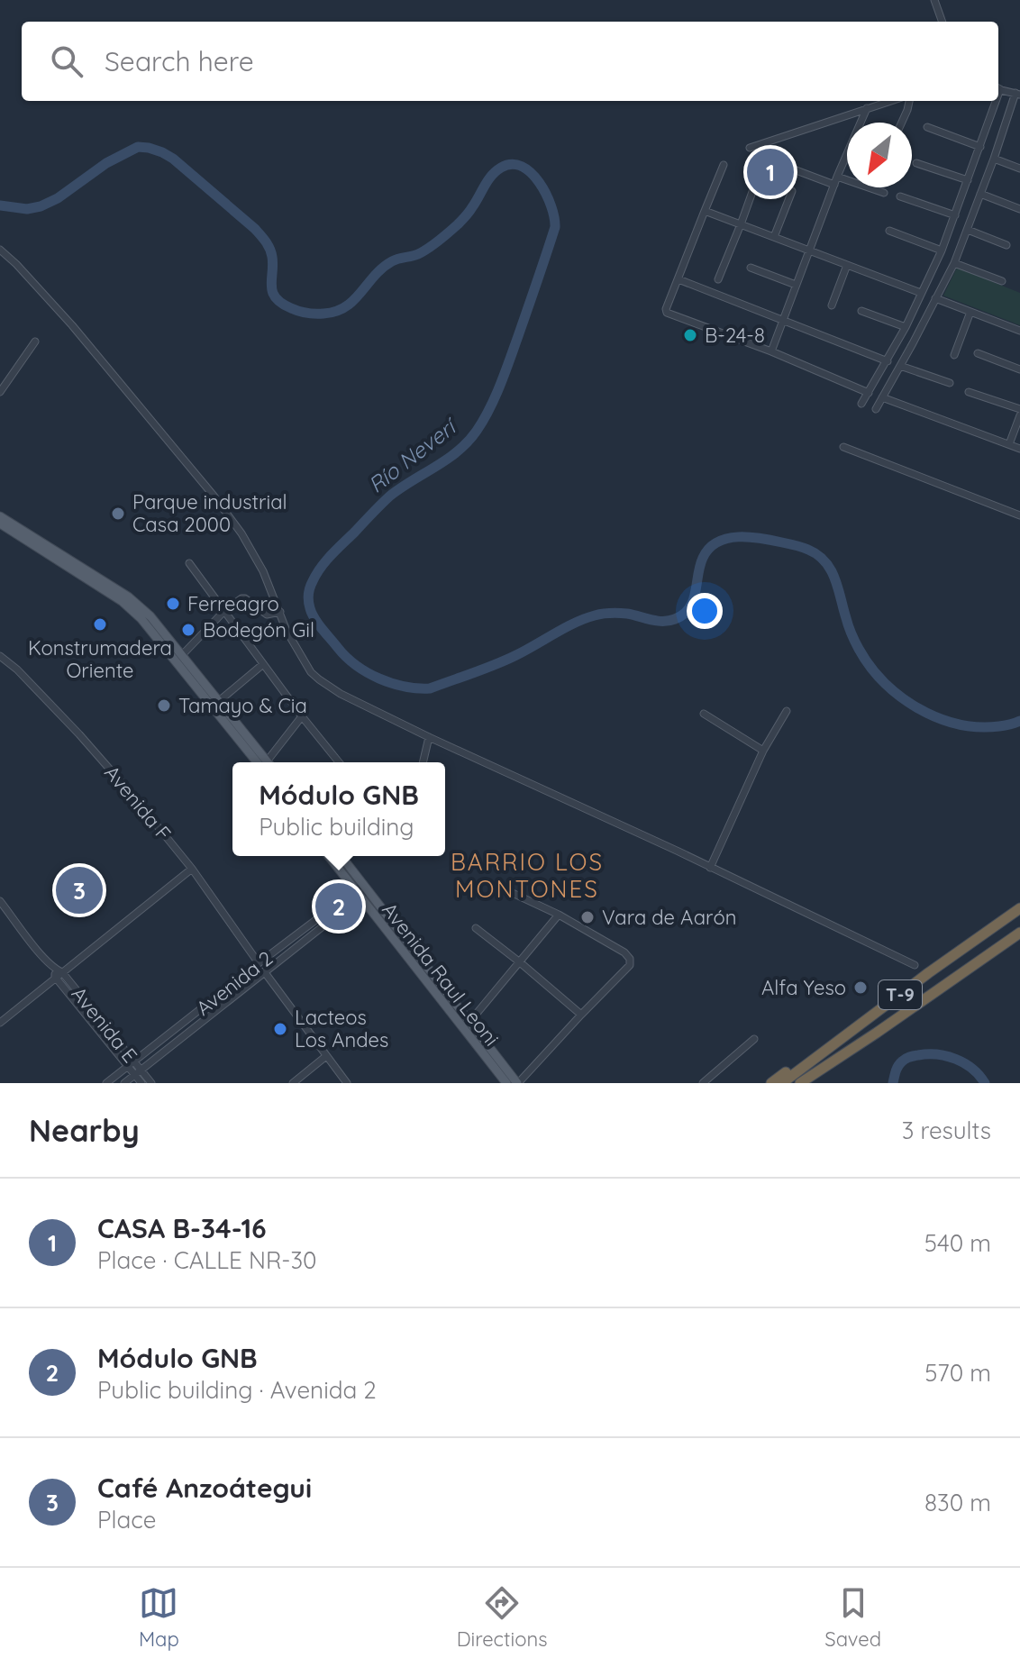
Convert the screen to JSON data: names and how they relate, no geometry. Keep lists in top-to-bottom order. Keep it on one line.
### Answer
{"streets":{"highway":["T-9"],"main road":["Avenida Raul Leoni"],"street":["Avenida F","Avenida 2","Avenida E"]},"crossings":[["Avenida F","Avenida 2"],["Avenida Raul Leoni","Avenida 2"],["Avenida 2","Avenida E"]],"districts":["BARRIO LOS MONTONES"],"water":["Río Neverí"],"places":["B-24-8","Parque industrial Casa 2000","Ferreagro","Konstrumadera Oriente","Bodegón Gil","Tamayo & Cia","Vara de Aarón","Alfa Yeso","Lacteos Los Andes"],"north":"bottom left","page":{"search":"Search here","pins":["1","3","2"],"popup":["Módulo GNB","Public building"],"heading":["Nearby","3 results"],"list":[{"mark":"1","name":"CASA B-34-16","note":"Place · CALLE NR-30","value":"540 m"},{"mark":"2","name":"Módulo GNB","note":"Public building · Avenida 2","value":"570 m"},{"mark":"3","name":"Café Anzoátegui","note":"Place","value":"830 m"}],"nav":["Map","Directions","Saved"]}}
